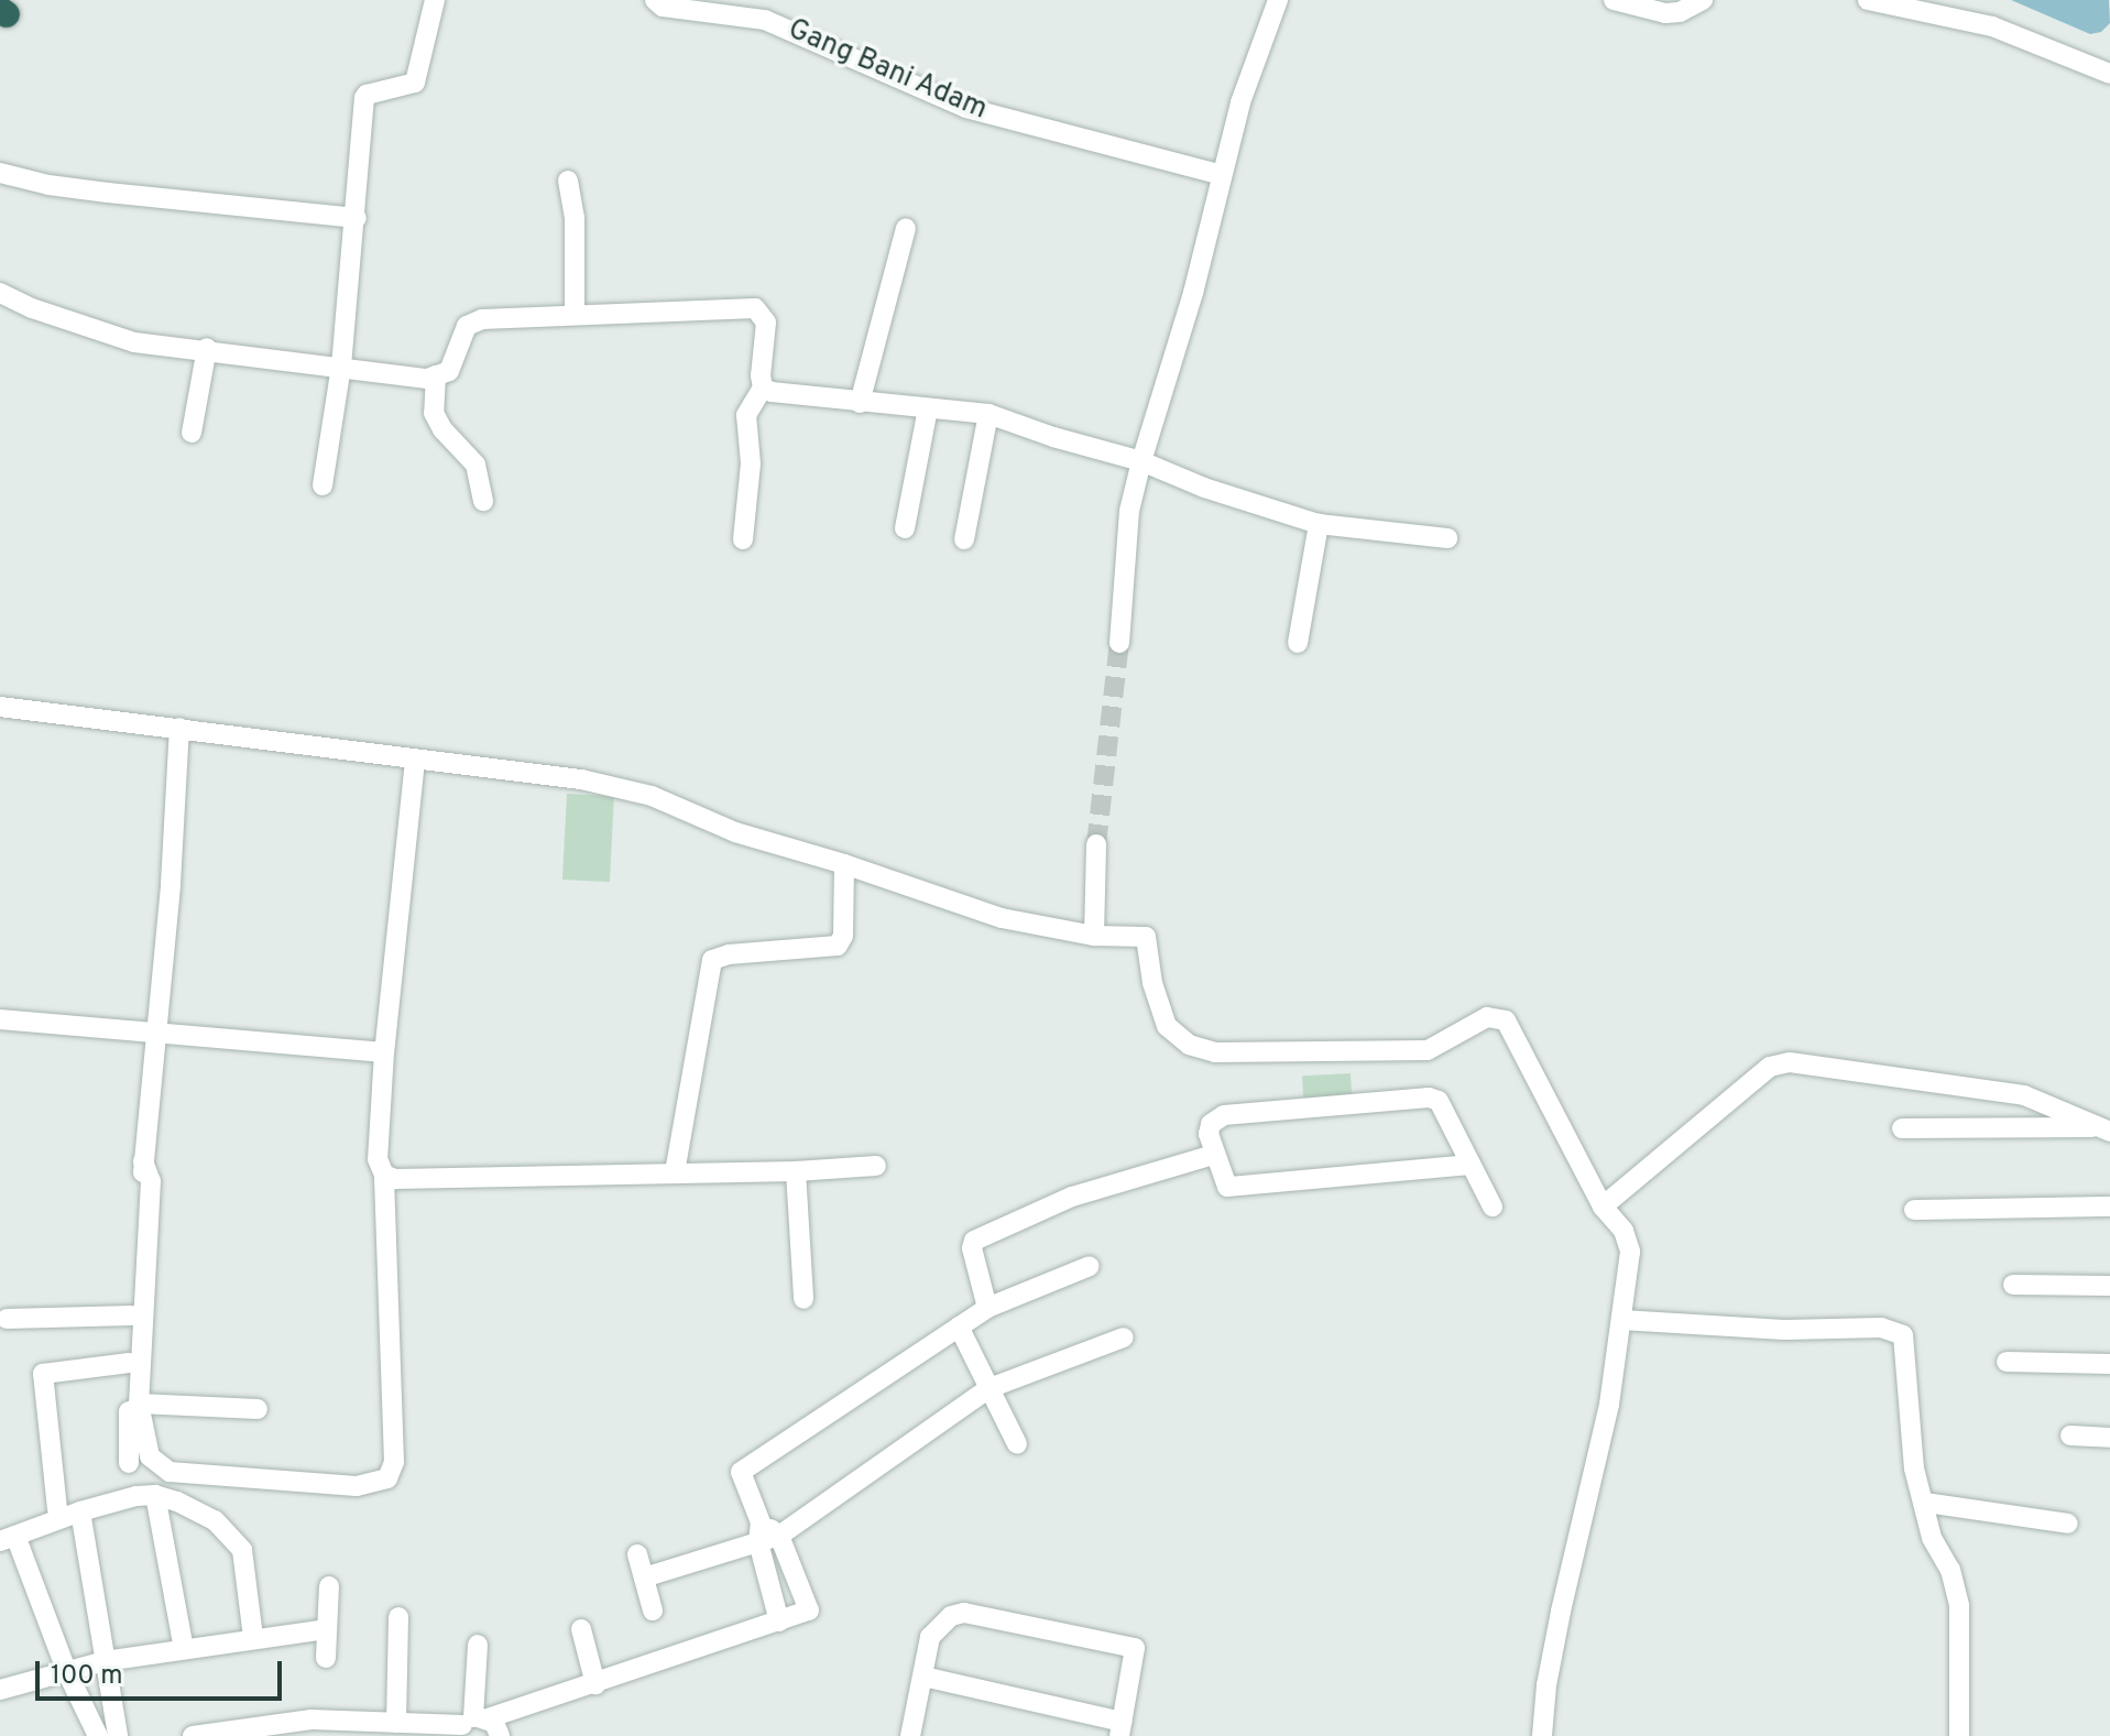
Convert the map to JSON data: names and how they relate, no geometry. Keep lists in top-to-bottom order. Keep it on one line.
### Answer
{"streets":{"street":["Gang Bani Adam"]},"scale_bar":"100 m"}
